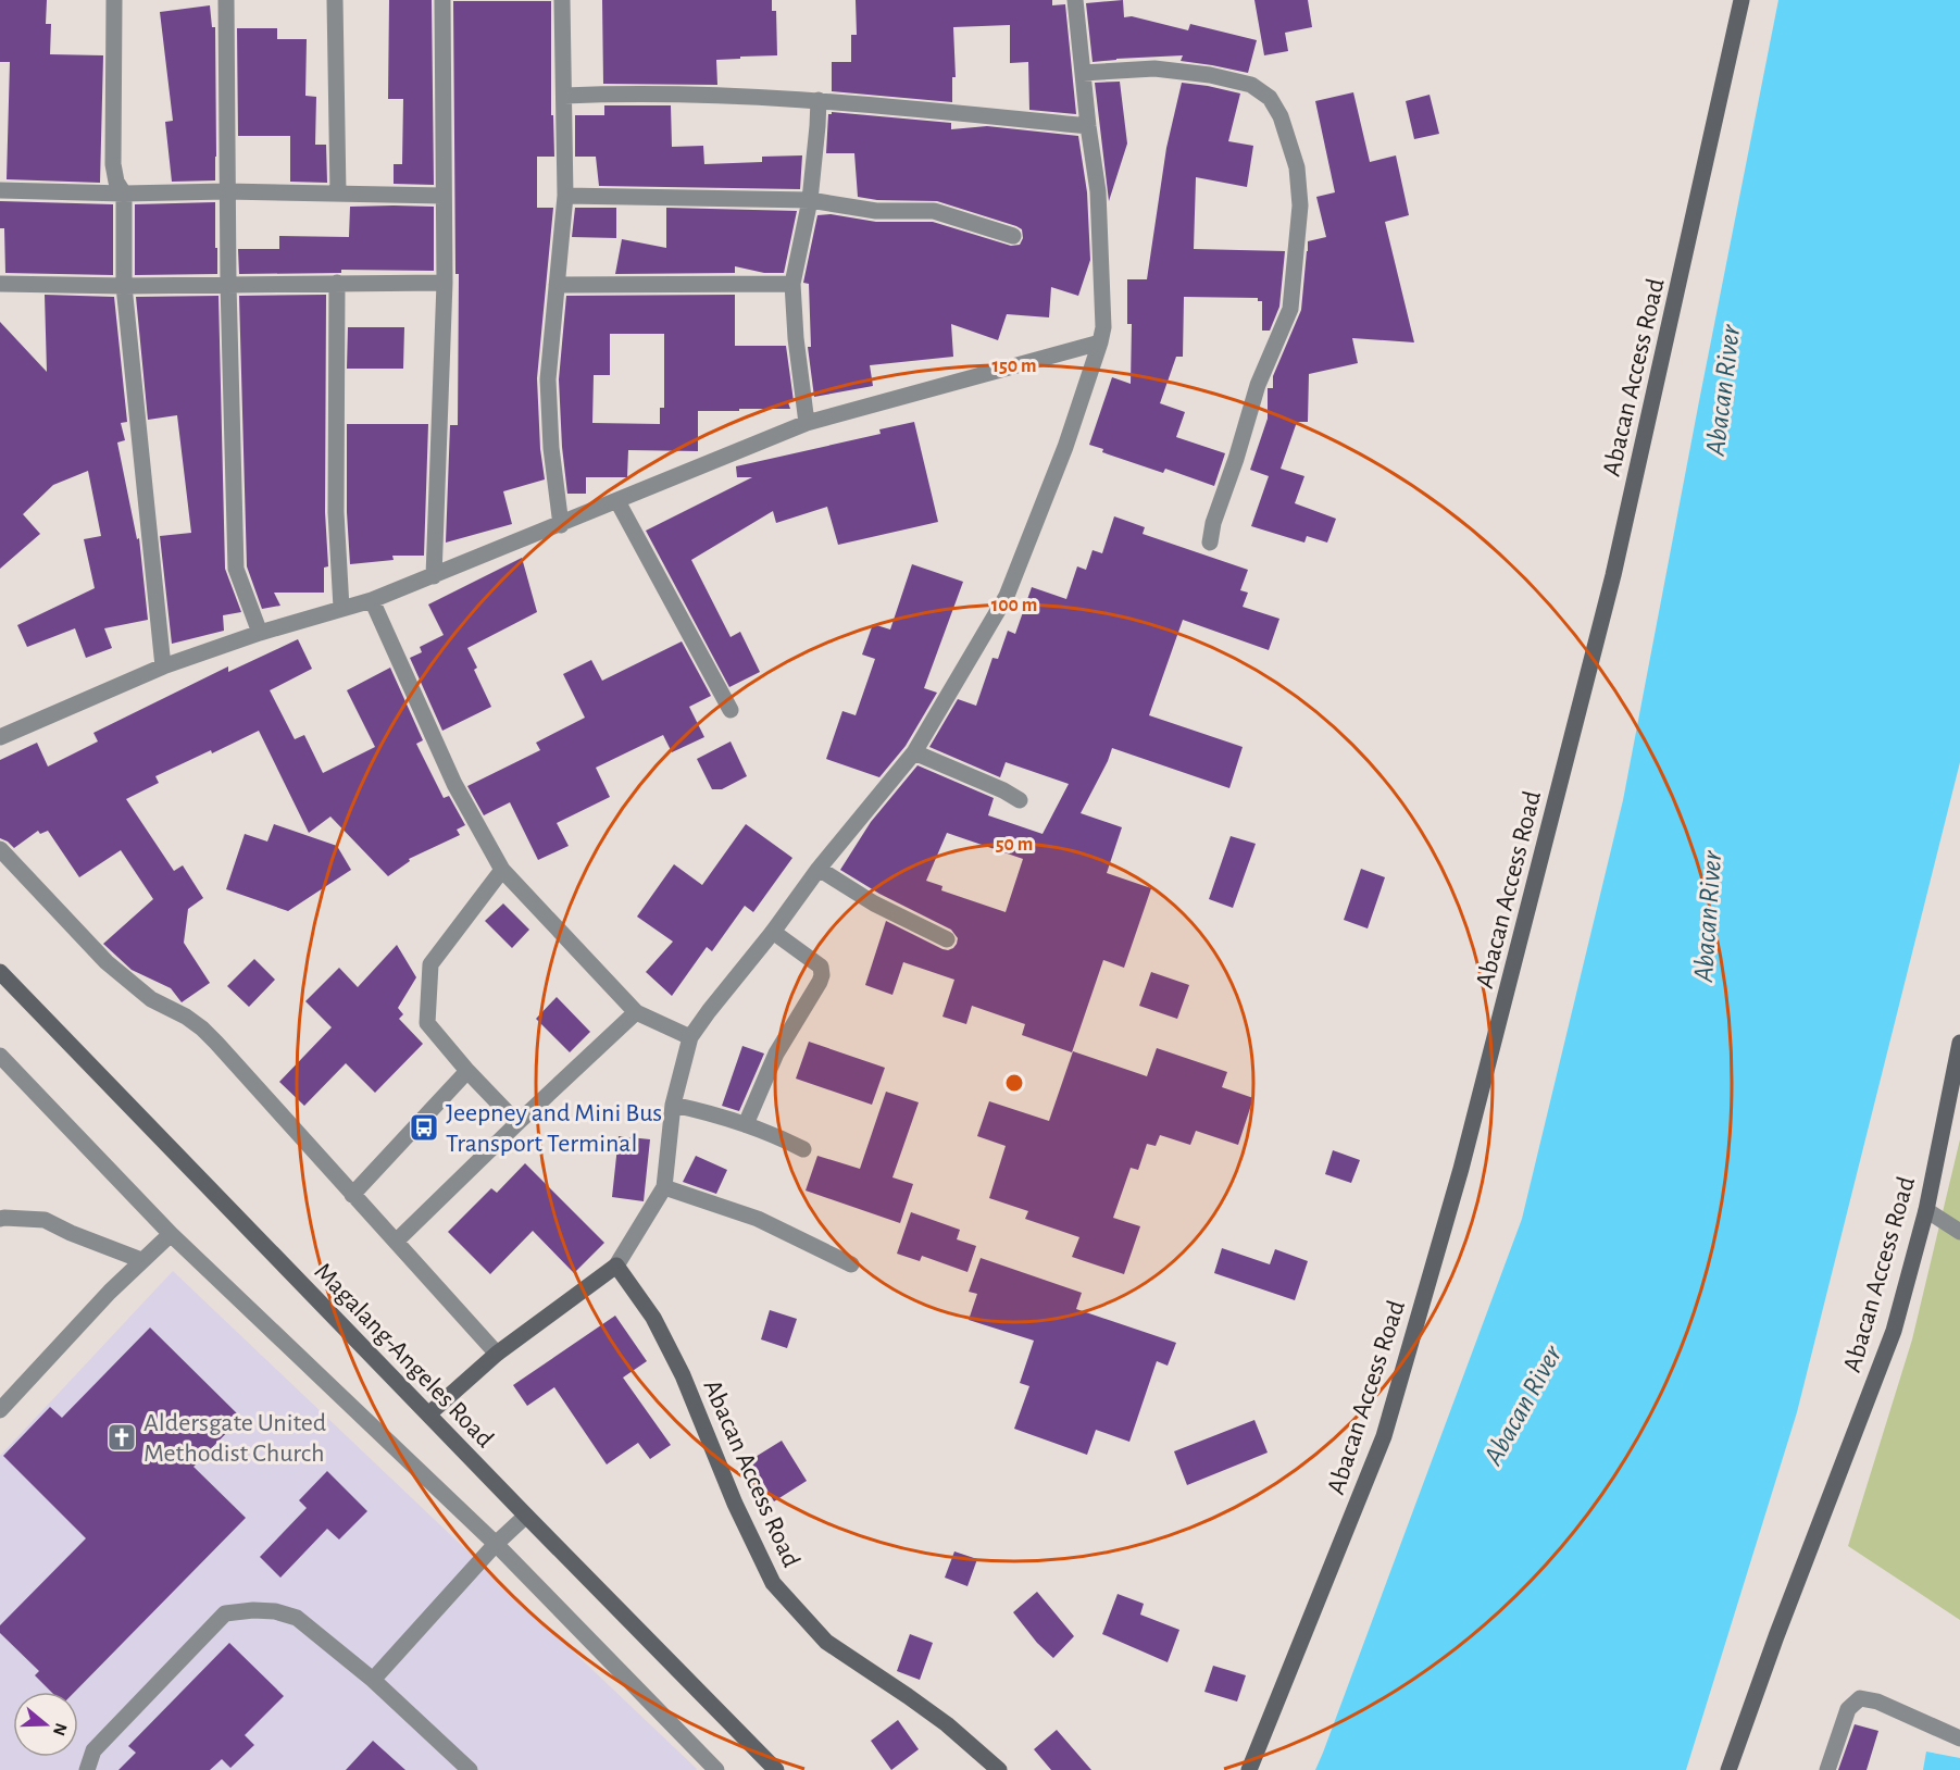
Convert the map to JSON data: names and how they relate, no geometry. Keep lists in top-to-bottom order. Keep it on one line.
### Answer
{"streets":{"street":["Abacan Access Road","Magalang-Angeles Road"]},"water":["Abacan River"],"places":{"bus stop":["Jeepney and Mini Bus Transport Terminal"],"church":["Aldersgate United Methodist Church"]},"north":"right","rings":["150 m","100 m","50 m"]}
